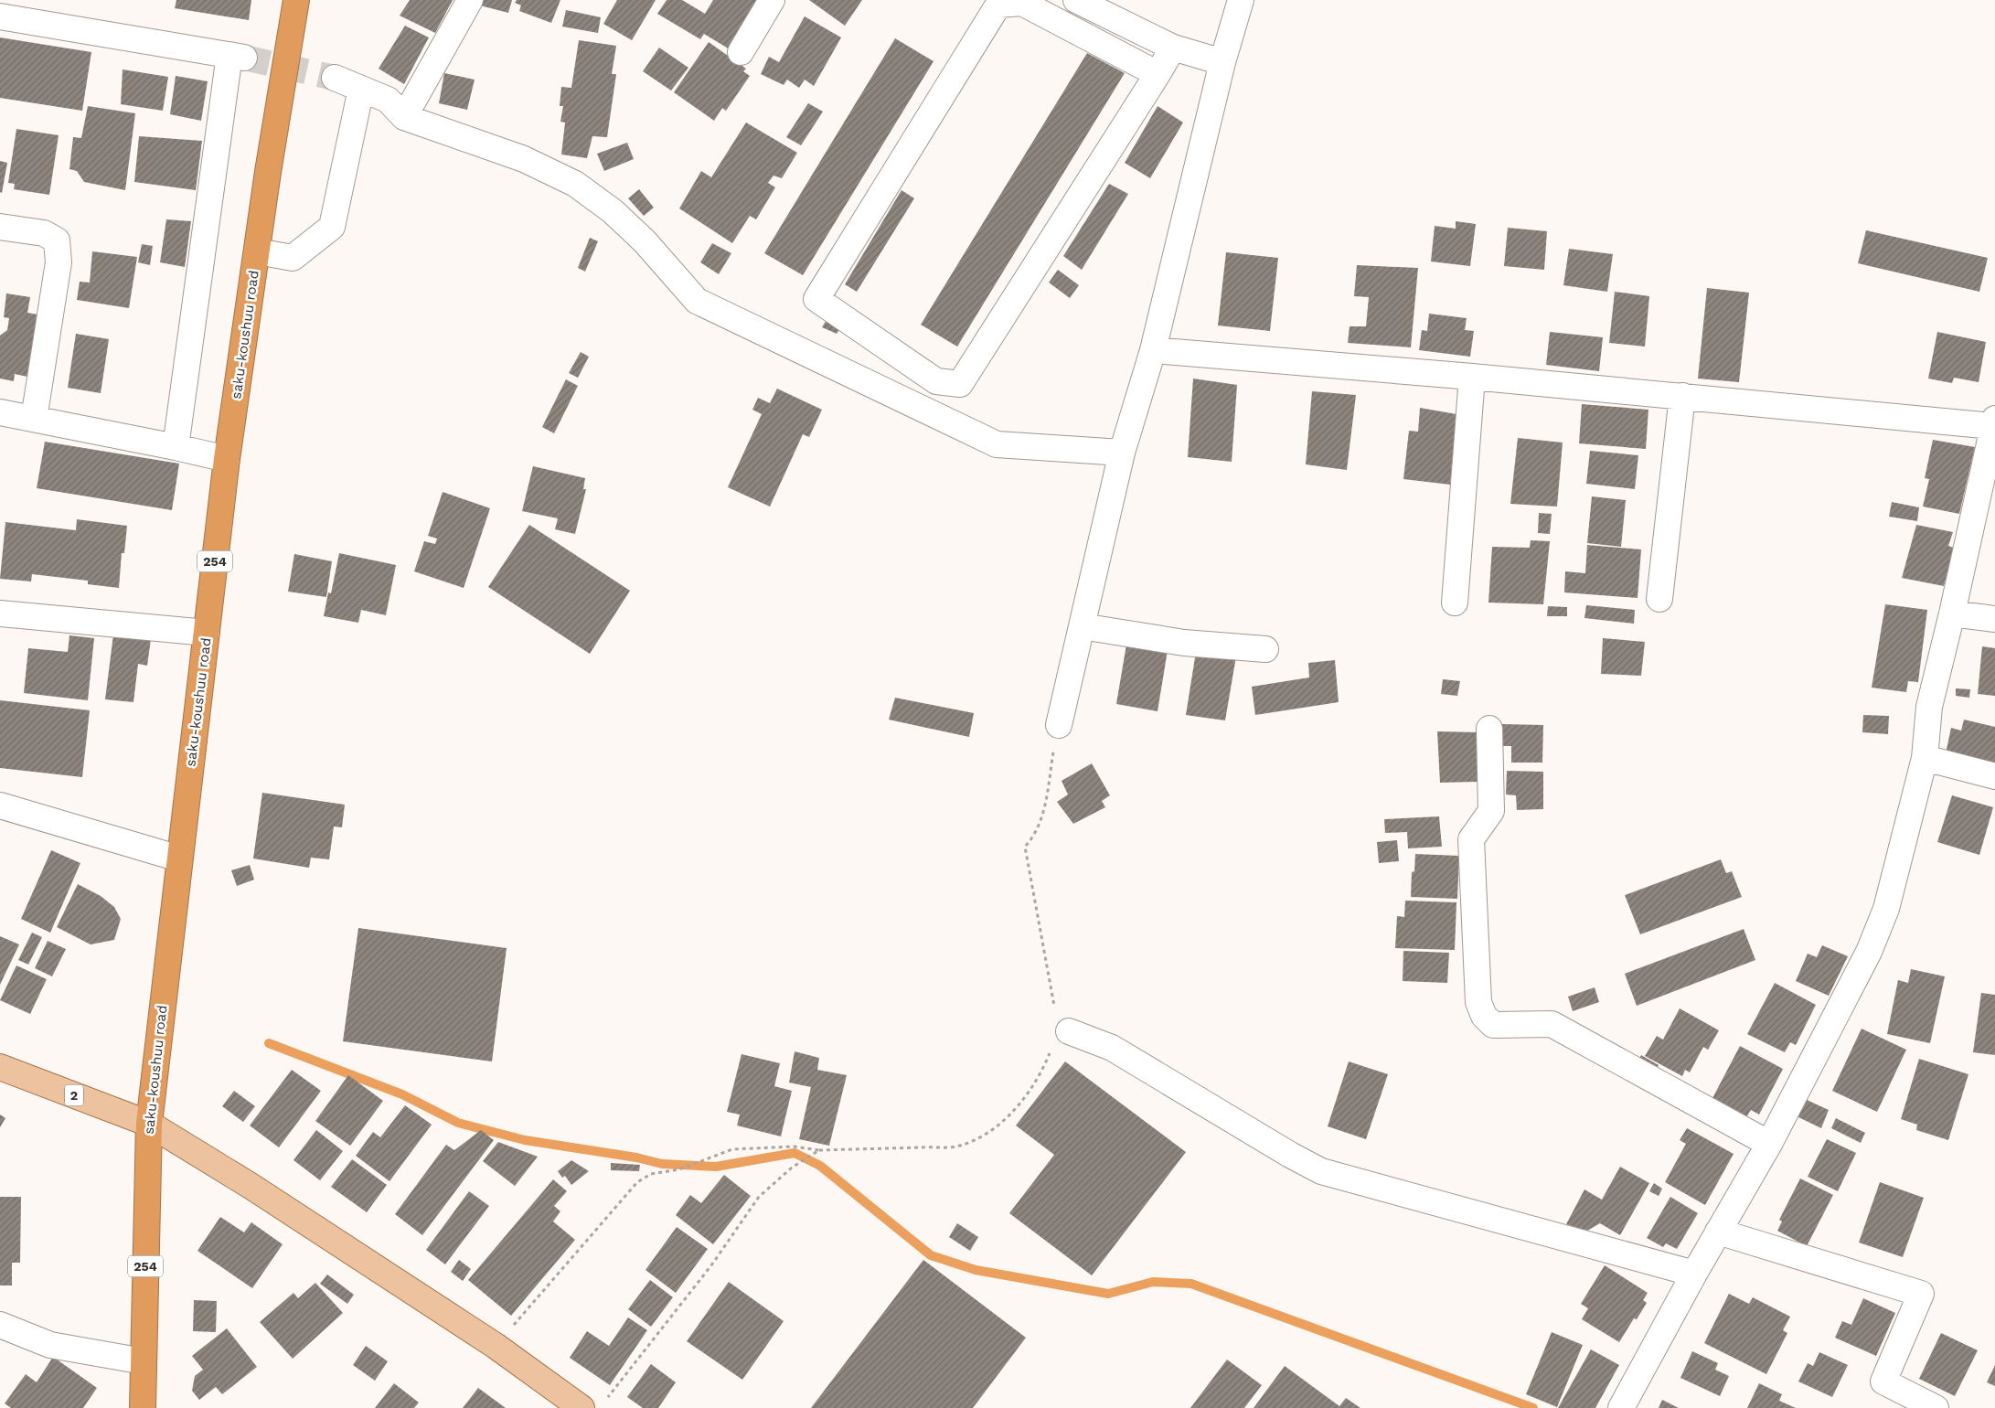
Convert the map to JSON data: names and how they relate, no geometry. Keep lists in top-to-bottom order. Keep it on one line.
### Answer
{"streets":{"highway":["saku-koushuu road","254"],"main road":["2"]},"crossings":[["saku-koushuu road","2"]]}
